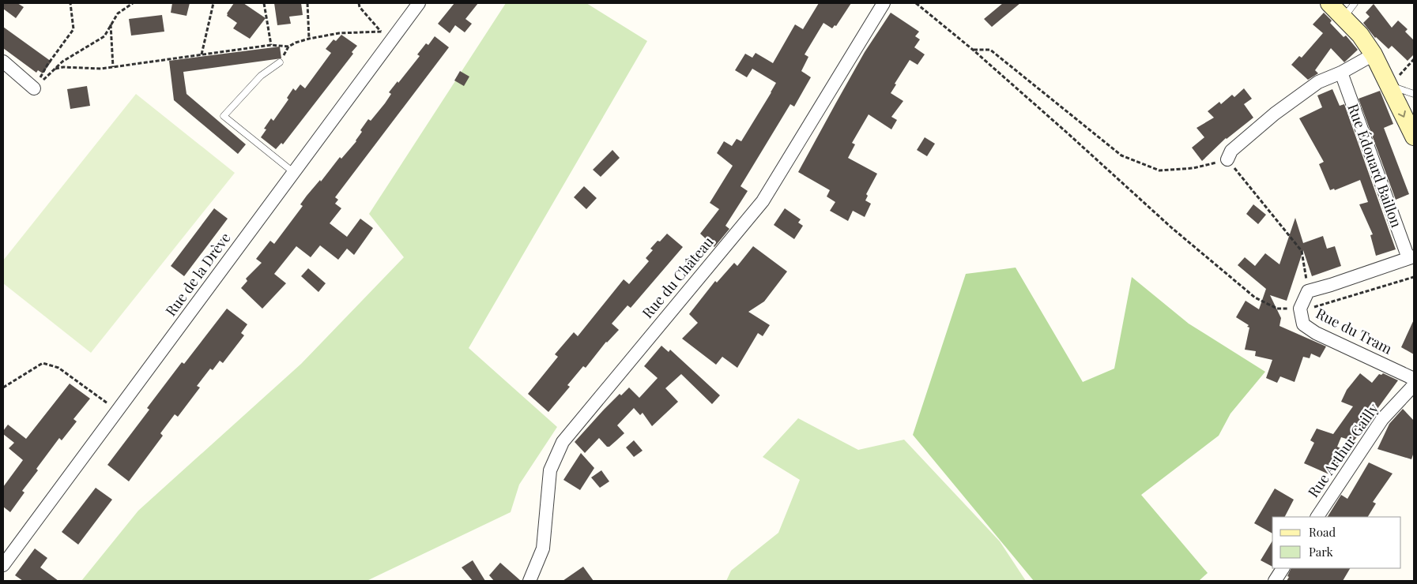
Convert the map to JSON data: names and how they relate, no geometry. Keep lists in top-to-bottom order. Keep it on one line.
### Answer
{"streets":{"street":["Rue Édouard Baillon","Rue de la Drève","Rue du Château","Rue du Tram","Rue Arthur Gailly"]},"crossings":[["Rue Édouard Baillon","Rue du Tram"]],"legend":["Road","Park"]}
